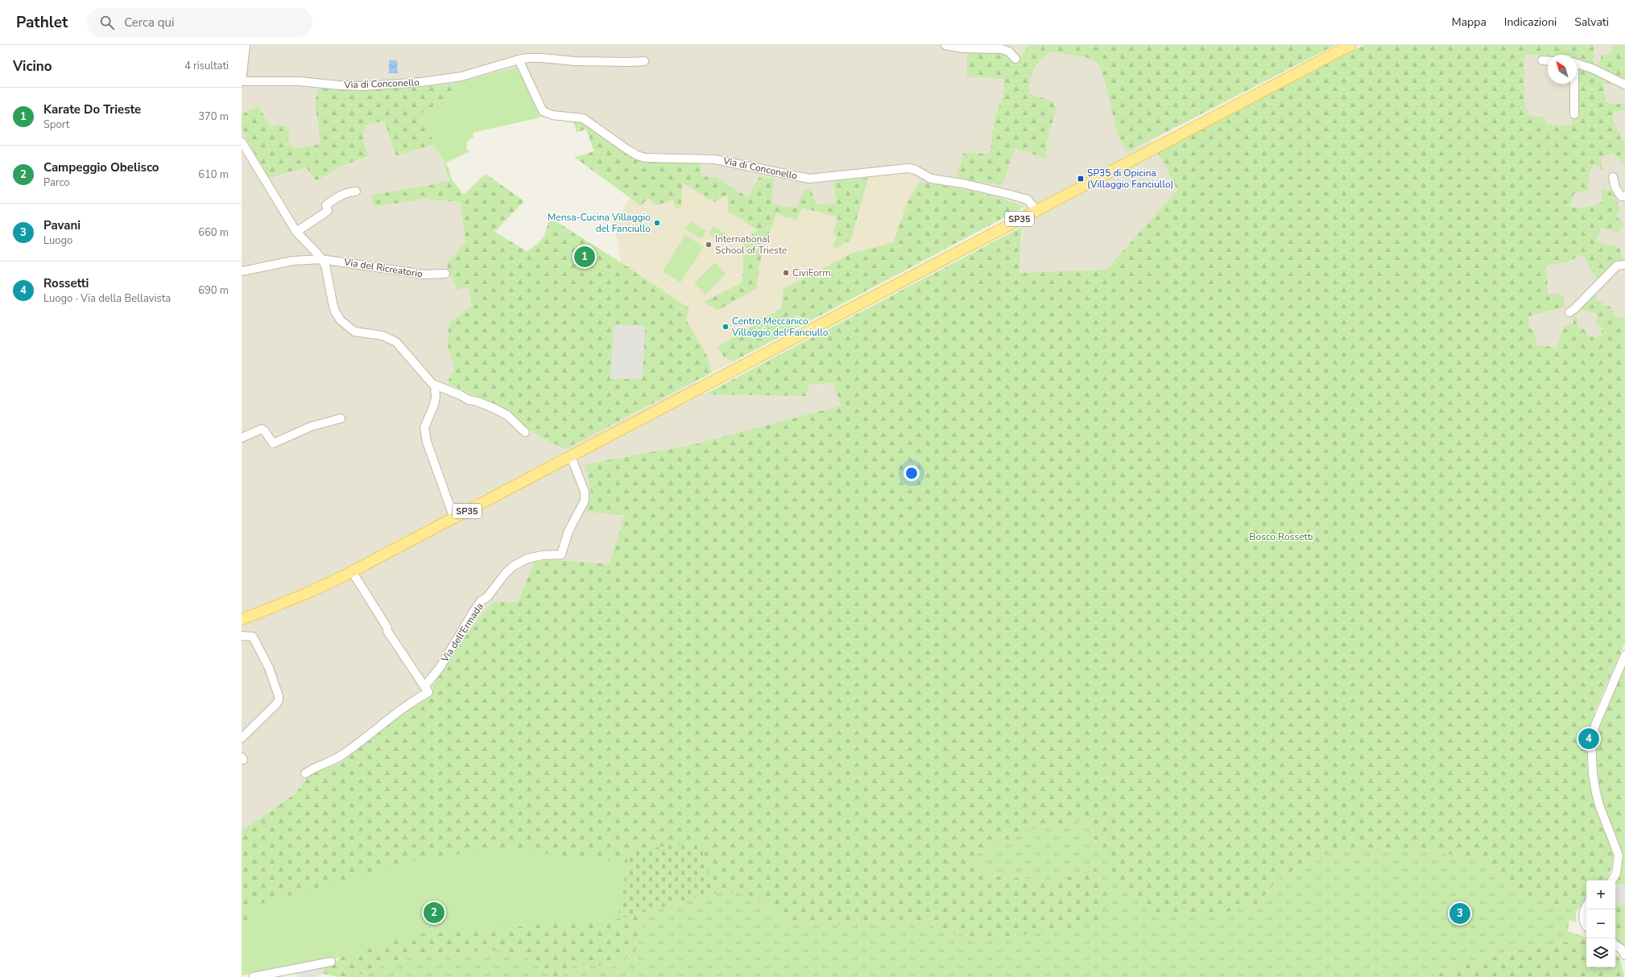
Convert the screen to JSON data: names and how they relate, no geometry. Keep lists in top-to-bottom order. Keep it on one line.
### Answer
{"streets":{"main road":["SP35"],"street":["Via di Conconello","Via del Ricreatorio","Via dell'Ermada"]},"crossings":[["Via di Conconello","SP35"],["SP35","Via dell'Ermada"]],"parks":["Bosco Rossetti"],"places":{"transit":["SP35 di Opicina (Villaggio Fanciullo)"],"other":["Mensa-Cucina Villaggio del Fanciullo","International School of Trieste","CiviForm","Centro Meccanico Villaggio del Fanciullo"]},"north":"top left","page":{"header":"Pathlet","search":"Cerca qui","nav":["Mappa","Indicazioni","Salvati"],"heading":["Vicino","4 risultati"],"list":[{"mark":"1","name":"Karate Do Trieste","note":"Sport","value":"370 m"},{"mark":"2","name":"Campeggio Obelisco","note":"Parco","value":"610 m"},{"mark":"3","name":"Pavani","note":"Luogo","value":"660 m"},{"mark":"4","name":"Rossetti","note":"Luogo · Via della Bellavista","value":"690 m"}],"pins":["1","4","2","3"],"map_buttons":["+","−"]}}
